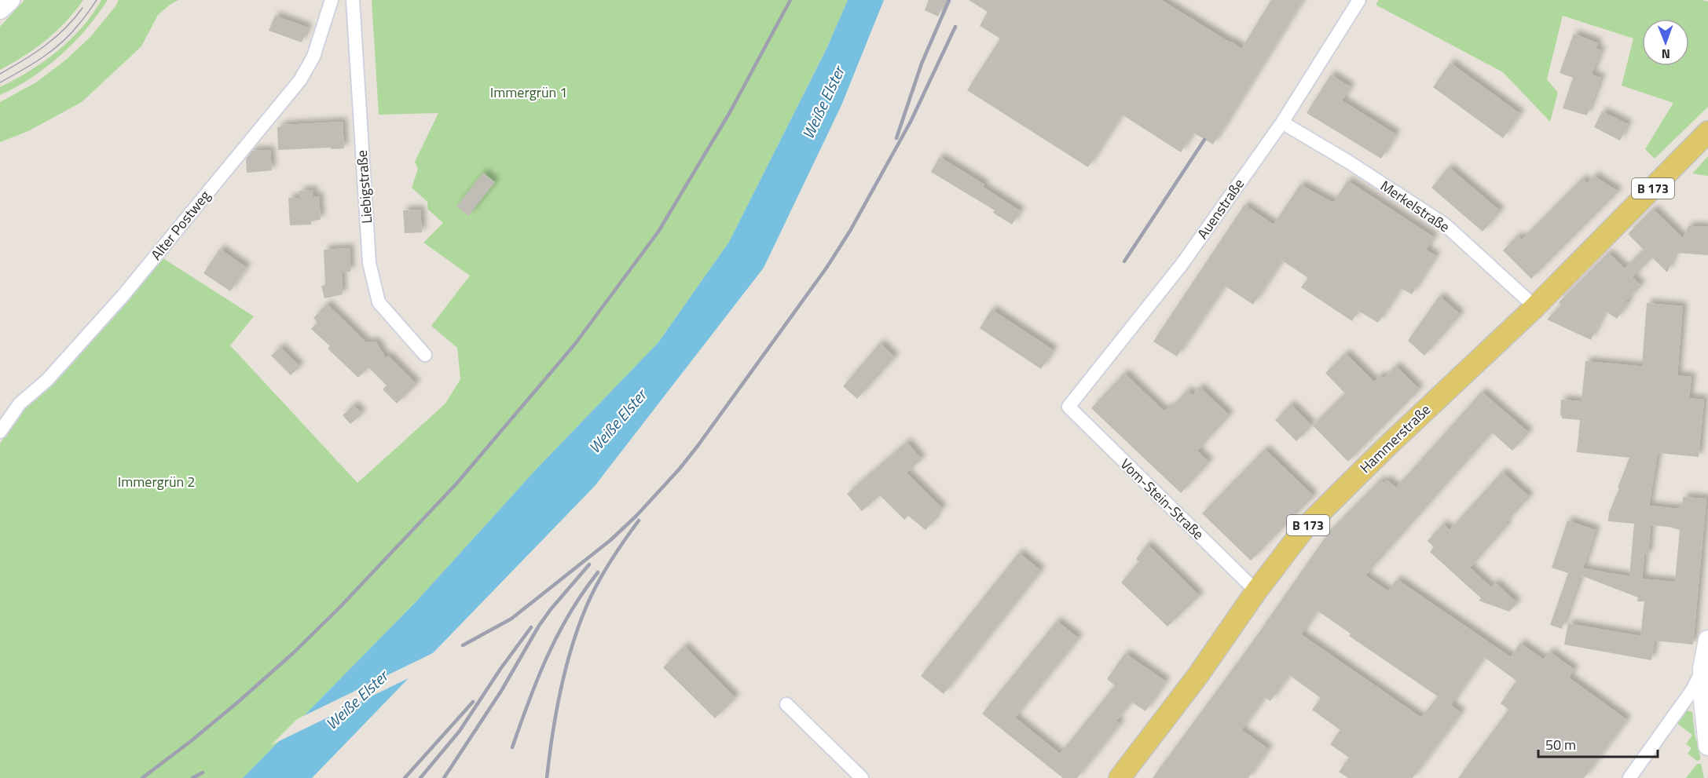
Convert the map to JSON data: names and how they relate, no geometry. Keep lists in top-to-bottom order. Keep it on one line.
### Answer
{"streets":{"main road":["B 173","Hammerstraße"],"street":["Liebigstraße","Merkelstraße","Auenstraße","Alter Postweg","Vom-Stein-Straße"]},"crossings":[["Merkelstraße","Auenstraße"],["Merkelstraße","Hammerstraße"],["Auenstraße","Vom-Stein-Straße"],["Hammerstraße","Vom-Stein-Straße"]],"water":["Weiße Elster"],"parks":["Immergrün 1","Immergrün 2"],"scale_bar":"50 m","north":"bottom"}
